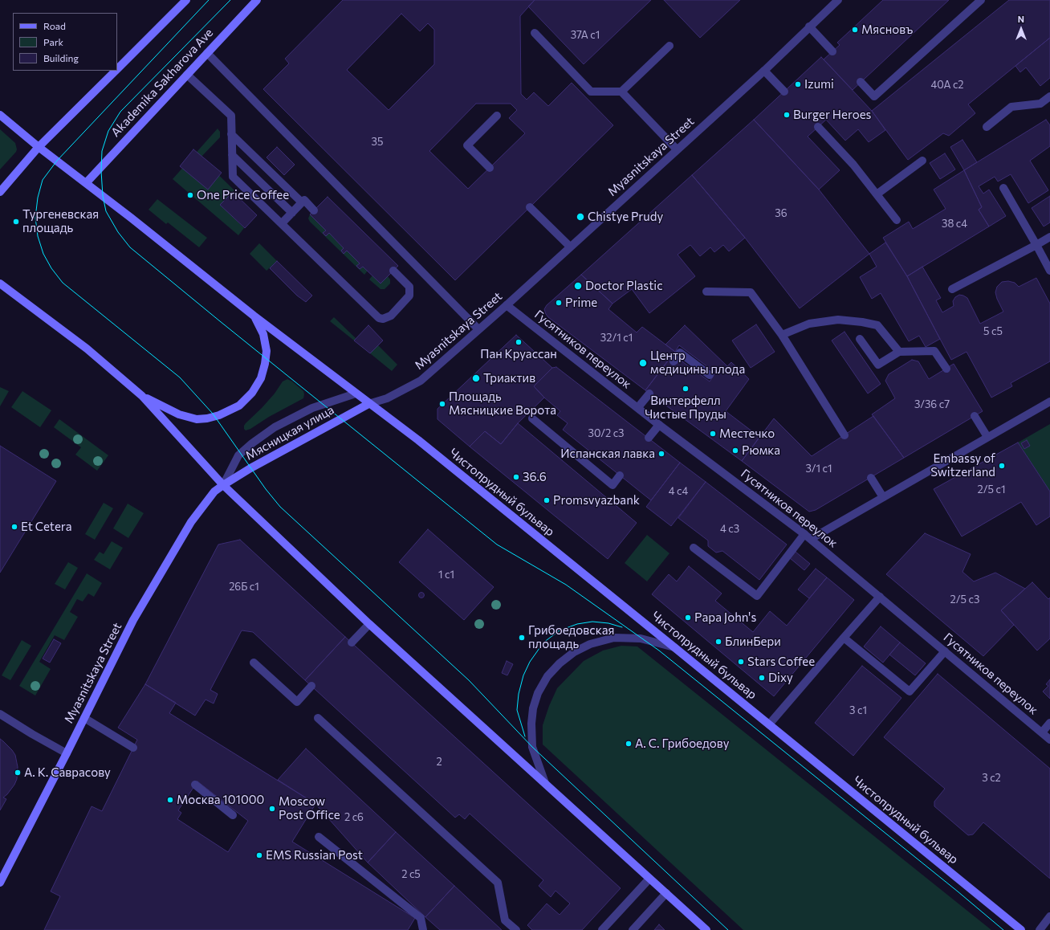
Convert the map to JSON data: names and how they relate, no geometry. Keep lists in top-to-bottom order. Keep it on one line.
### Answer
{"streets":{"main road":["Akademika Sakharova Ave","Myasnitskaya Street","Мясницкая улица","Чистопрудный бульвар"],"street":["Гусятников переулок"]},"crossings":[["Akademika Sakharova Ave","Чистопрудный бульвар"],["Myasnitskaya Street","Гусятников переулок"],["Myasnitskaya Street","Мясницкая улица"],["Myasnitskaya Street","Чистопрудный бульвар"],["Мясницкая улица","Чистопрудный бульвар"]],"places":["Мясновъ","Izumi","Burger Heroes","One Price Coffee","Chistye Prudy","Тургеневская площадь","Doctor Plastic","Prime","Пан Круассан","Центр медицины плода","Триактив","Винтерфелл Чистые Пруды","Площадь Мясницкие Ворота","Местечко","Рюмка","Испанская лавка","Embassy of Switzerland","36.6","Promsvyazbank","Et Cetera","Papa John's","Грибоедовская площадь","БлинБери","Stars Coffee","Dixy","А. С. Грибоедову","А. К. Саврасову","Москва 101000","Moscow Post Office","EMS Russian Post"],"house_numbers":["37А с1","40А с2","35","36","38 с4","5 с5","32/1 с1","3/36 с7","30/2 с3","3/1 с1","2/5 с1","4 с4","4 с3","1 с1","26Б с1","2/5 с3","3 с1","2","3 с2","2 с6","2 с5"],"legend":["Road","Park","Building"],"north":"top"}
